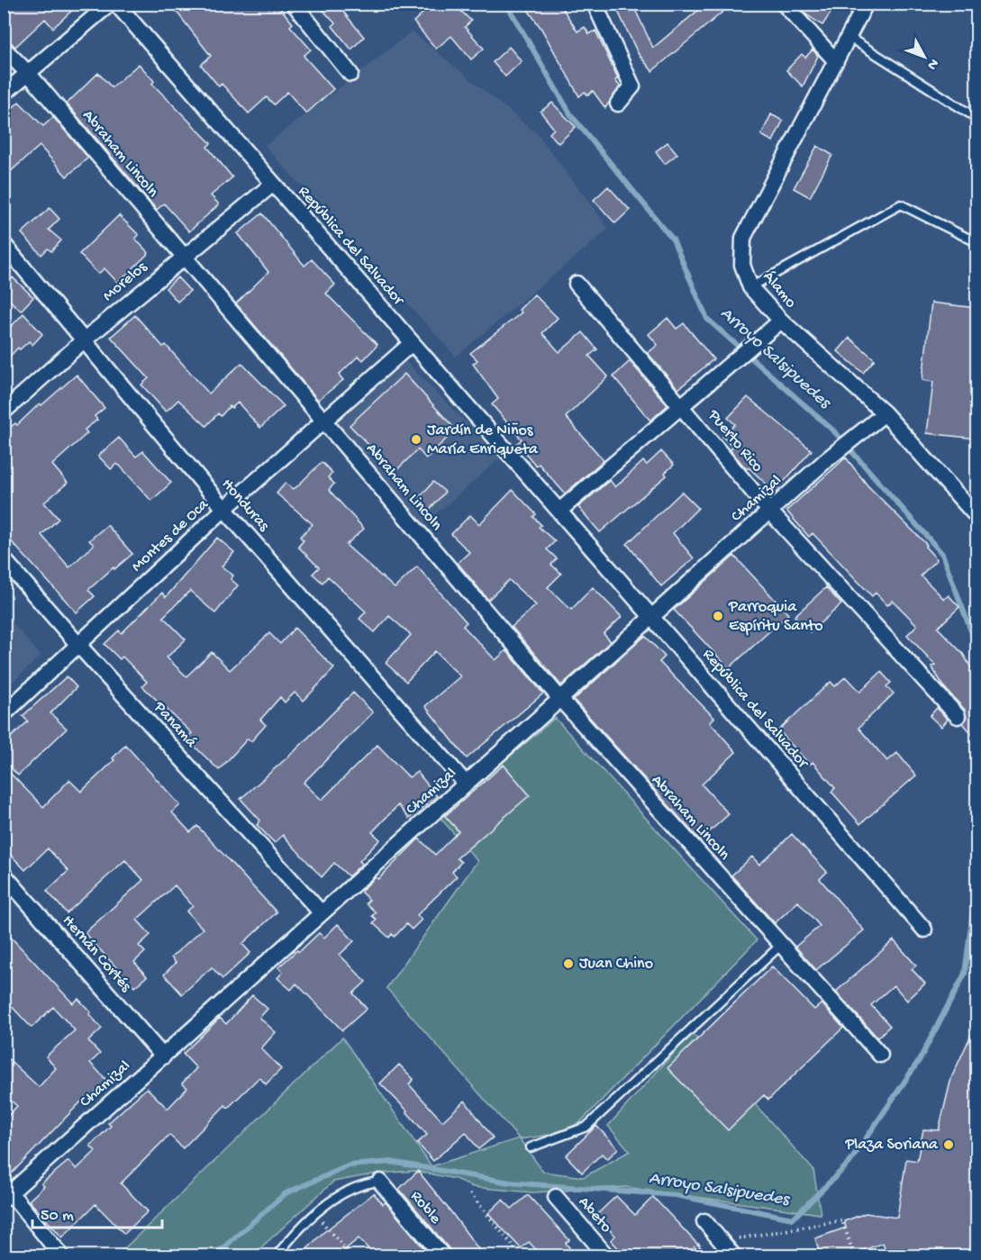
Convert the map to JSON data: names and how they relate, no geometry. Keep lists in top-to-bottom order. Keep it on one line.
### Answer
{"streets":{"street":["Abraham Lincoln","República del Salvador","Morelos","Álamo","Puerto Rico","Chamizal","Honduras","Montes de Oca","Panamá","Hernán Cortés","Roble","Abeto"]},"crossings":[["Abraham Lincoln","Morelos"],["Abraham Lincoln","Chamizal"],["Abraham Lincoln","Montes de Oca"],["República del Salvador","Morelos"],["República del Salvador","Chamizal"],["República del Salvador","Montes de Oca"],["Morelos","Honduras"],["Álamo","Chamizal"],["Puerto Rico","Chamizal"],["Chamizal","Honduras"],["Chamizal","Panamá"],["Chamizal","Hernán Cortés"],["Honduras","Montes de Oca"],["Montes de Oca","Panamá"]],"water":["Arroyo Salsipuedes"],"places":["Jardín de Niños María Enriqueta","Parroquia Espíritu Santo","Juan Chino","Plaza Soriana"],"scale_bar":"50 m","north":"bottom right"}
